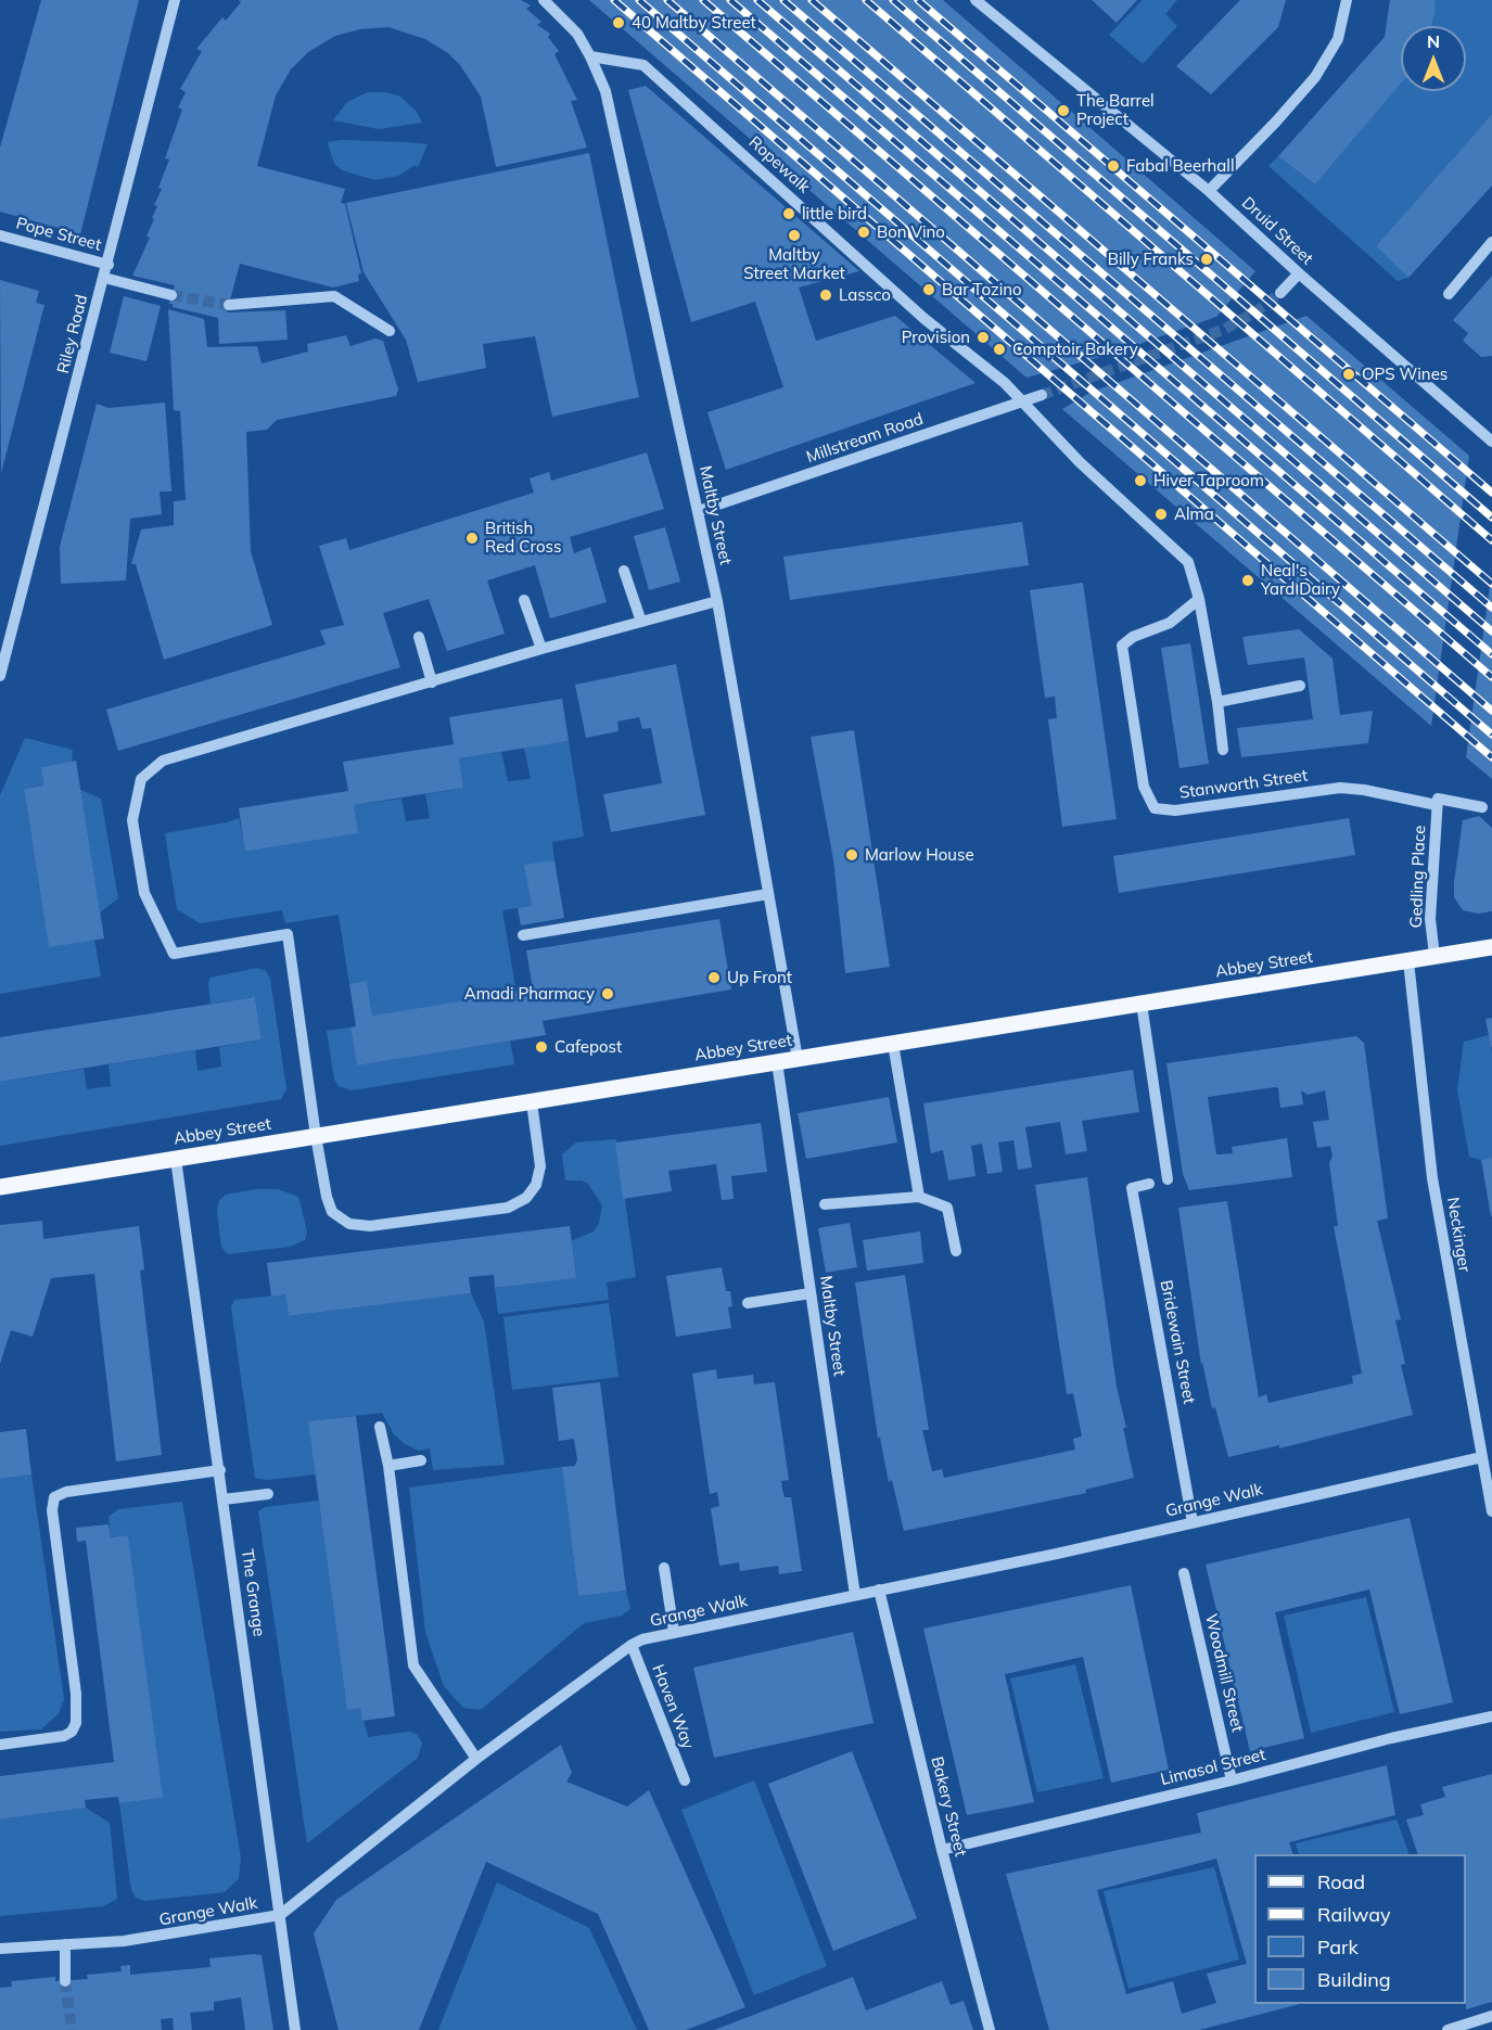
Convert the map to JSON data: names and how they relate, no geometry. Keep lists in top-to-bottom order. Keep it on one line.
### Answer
{"streets":{"main road":["Abbey Street"],"street":["Ropewalk","Druid Street","Pope Street","Riley Road","Millstream Road","Maltby Street","Stanworth Street","Gedling Place","Neckinger","Bridewain Street","Grange Walk","The Grange","Woodmill Street","Haven Way","Limasol Street","Bakery Street"]},"crossings":[["Ropewalk","Millstream Road"],["Ropewalk","Maltby Street"],["Ropewalk","Stanworth Street"],["Pope Street","Riley Road"],["Millstream Road","Maltby Street"],["Maltby Street","Abbey Street"],["Maltby Street","Grange Walk"],["Stanworth Street","Gedling Place"],["Gedling Place","Abbey Street"],["Abbey Street","Neckinger"],["Abbey Street","The Grange"],["Neckinger","Grange Walk"],["Bridewain Street","Grange Walk"],["Grange Walk","The Grange"],["Grange Walk","Haven Way"],["Grange Walk","Bakery Street"],["Woodmill Street","Limasol Street"],["Limasol Street","Bakery Street"]],"places":["40 Maltby Street","The Barrel Project","Fabal Beerhall","little bird","Bon Vino","Maltby Street Market","Billy Franks","Bar Tozino","Lassco","Provision","Comptoir Bakery","OPS Wines","Hiver Taproom","Alma","British Red Cross","Neal's Yard Dairy","Marlow House","Up Front","Amadi Pharmacy","Cafepost"],"legend":["Road","Railway","Park","Building"],"north":"top"}
